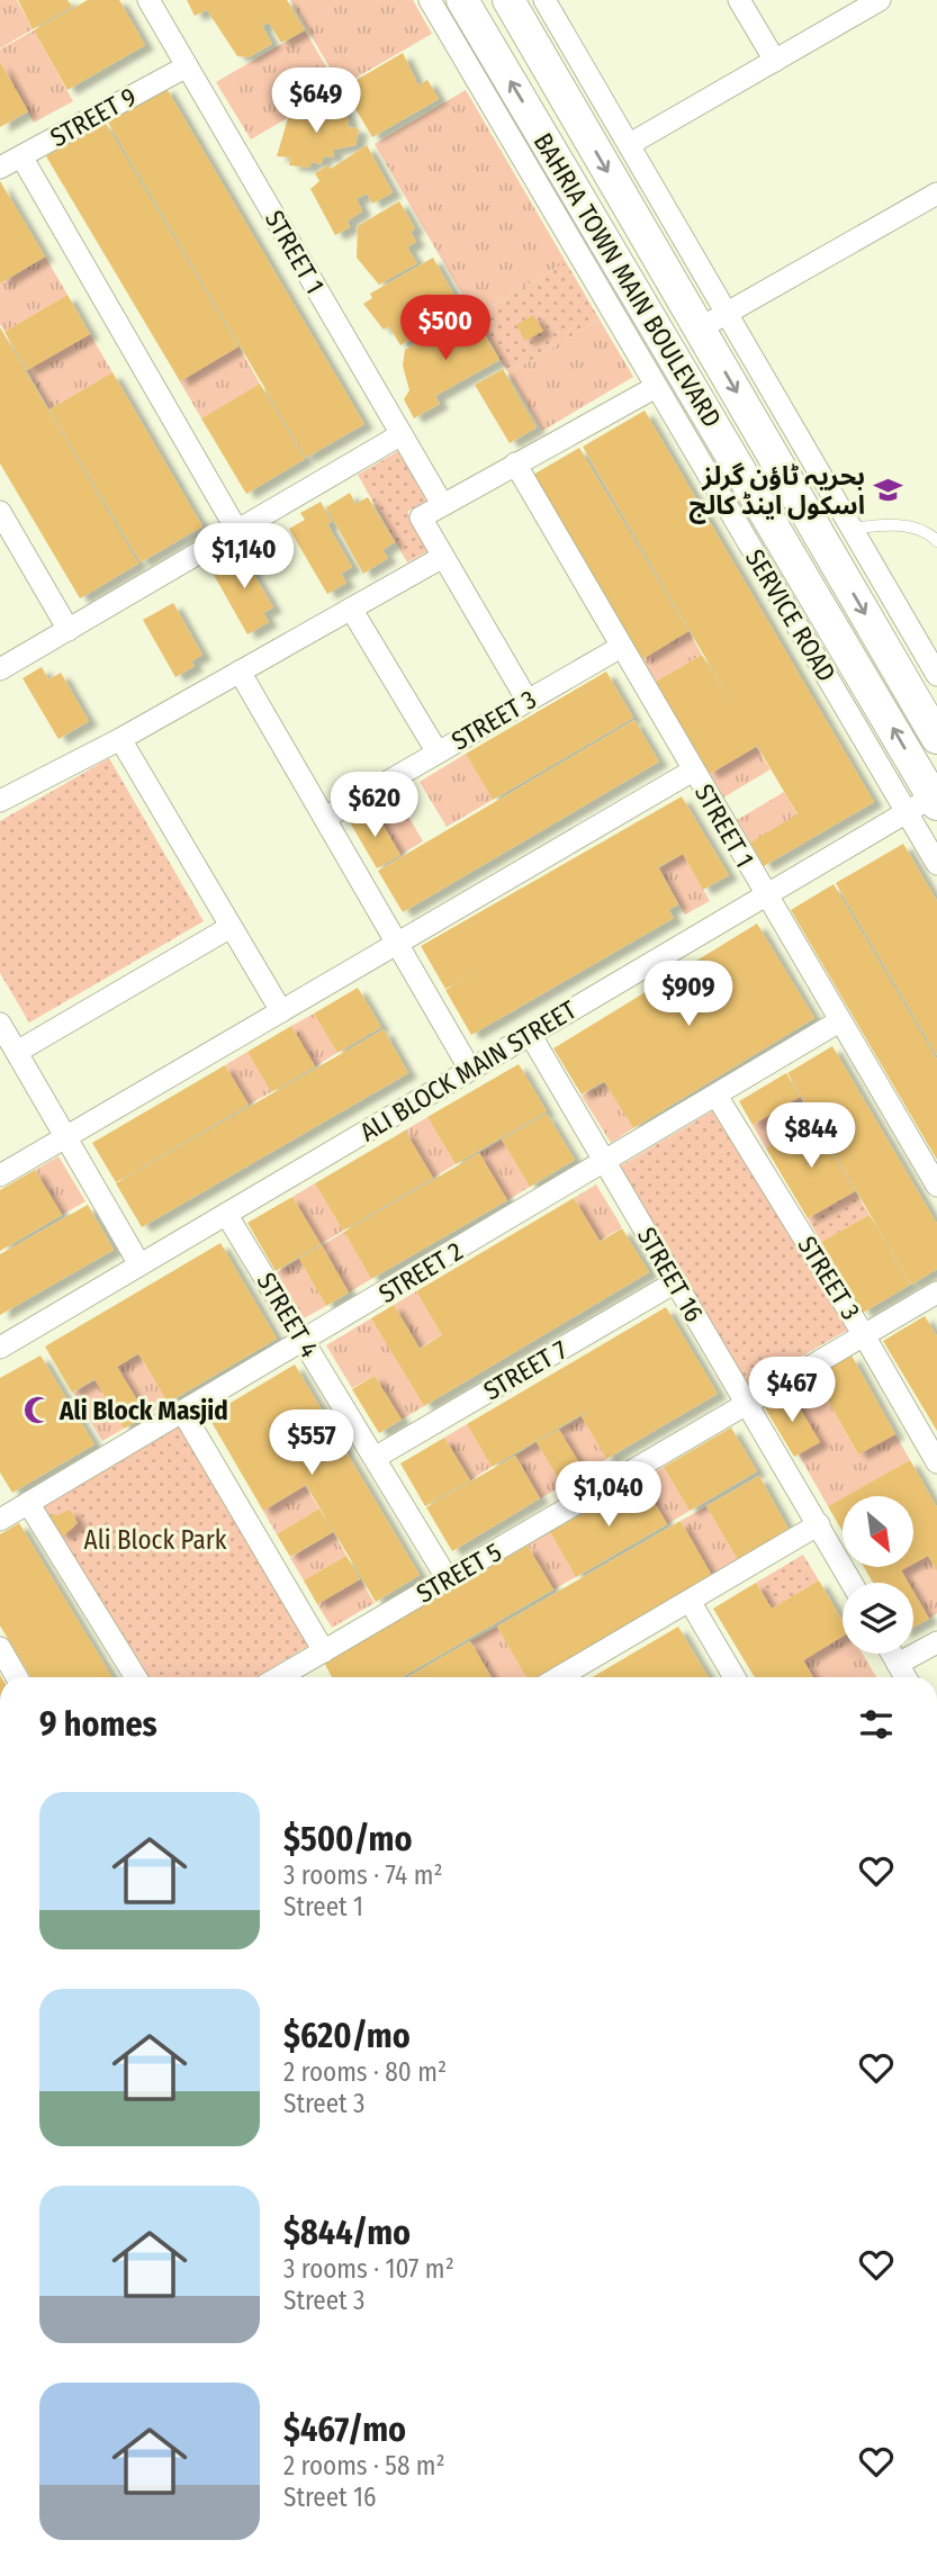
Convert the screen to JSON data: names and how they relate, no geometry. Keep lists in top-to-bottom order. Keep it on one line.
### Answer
{"streets":{"main road":["BAHRIA TOWN MAIN BOULEVARD"],"street":["STREET 9","STREET 1","SERVICE ROAD","STREET 3","ALI BLOCK MAIN STREET","STREET 2","STREET 16","STREET 4","STREET 7","STREET 5"]},"crossings":[["STREET 9","STREET 1"],["STREET 1","STREET 3"],["STREET 1","ALI BLOCK MAIN STREET"],["STREET 1","STREET 2"],["BAHRIA TOWN MAIN BOULEVARD","SERVICE ROAD"],["BAHRIA TOWN MAIN BOULEVARD","ALI BLOCK MAIN STREET"],["SERVICE ROAD","ALI BLOCK MAIN STREET"],["STREET 3","STREET 2"],["STREET 3","STREET 5"],["ALI BLOCK MAIN STREET","STREET 16"],["ALI BLOCK MAIN STREET","STREET 4"],["STREET 2","STREET 16"],["STREET 2","STREET 4"],["STREET 16","STREET 7"],["STREET 16","STREET 5"],["STREET 4","STREET 7"],["STREET 4","STREET 5"]],"parks":["Ali Block Park"],"places":{"school or university":["بحریہ ٹاؤن گرلز اسکول اینڈ کالج"],"mosque":["Ali Block Masjid"]},"north":"bottom right","page":{"price":["$649","$500","$1,140","$620","$909","$844","$467","$557","$1,040"],"heading":"9 homes","list":[{"name":"$500/mo","note":"3 rooms · 74 m² · Street 1"},{"name":"$620/mo","note":"2 rooms · 80 m² · Street 3"},{"name":"$844/mo","note":"3 rooms · 107 m² · Street 3"},{"name":"$467/mo","note":"2 rooms · 58 m² · Street 16"}]}}
